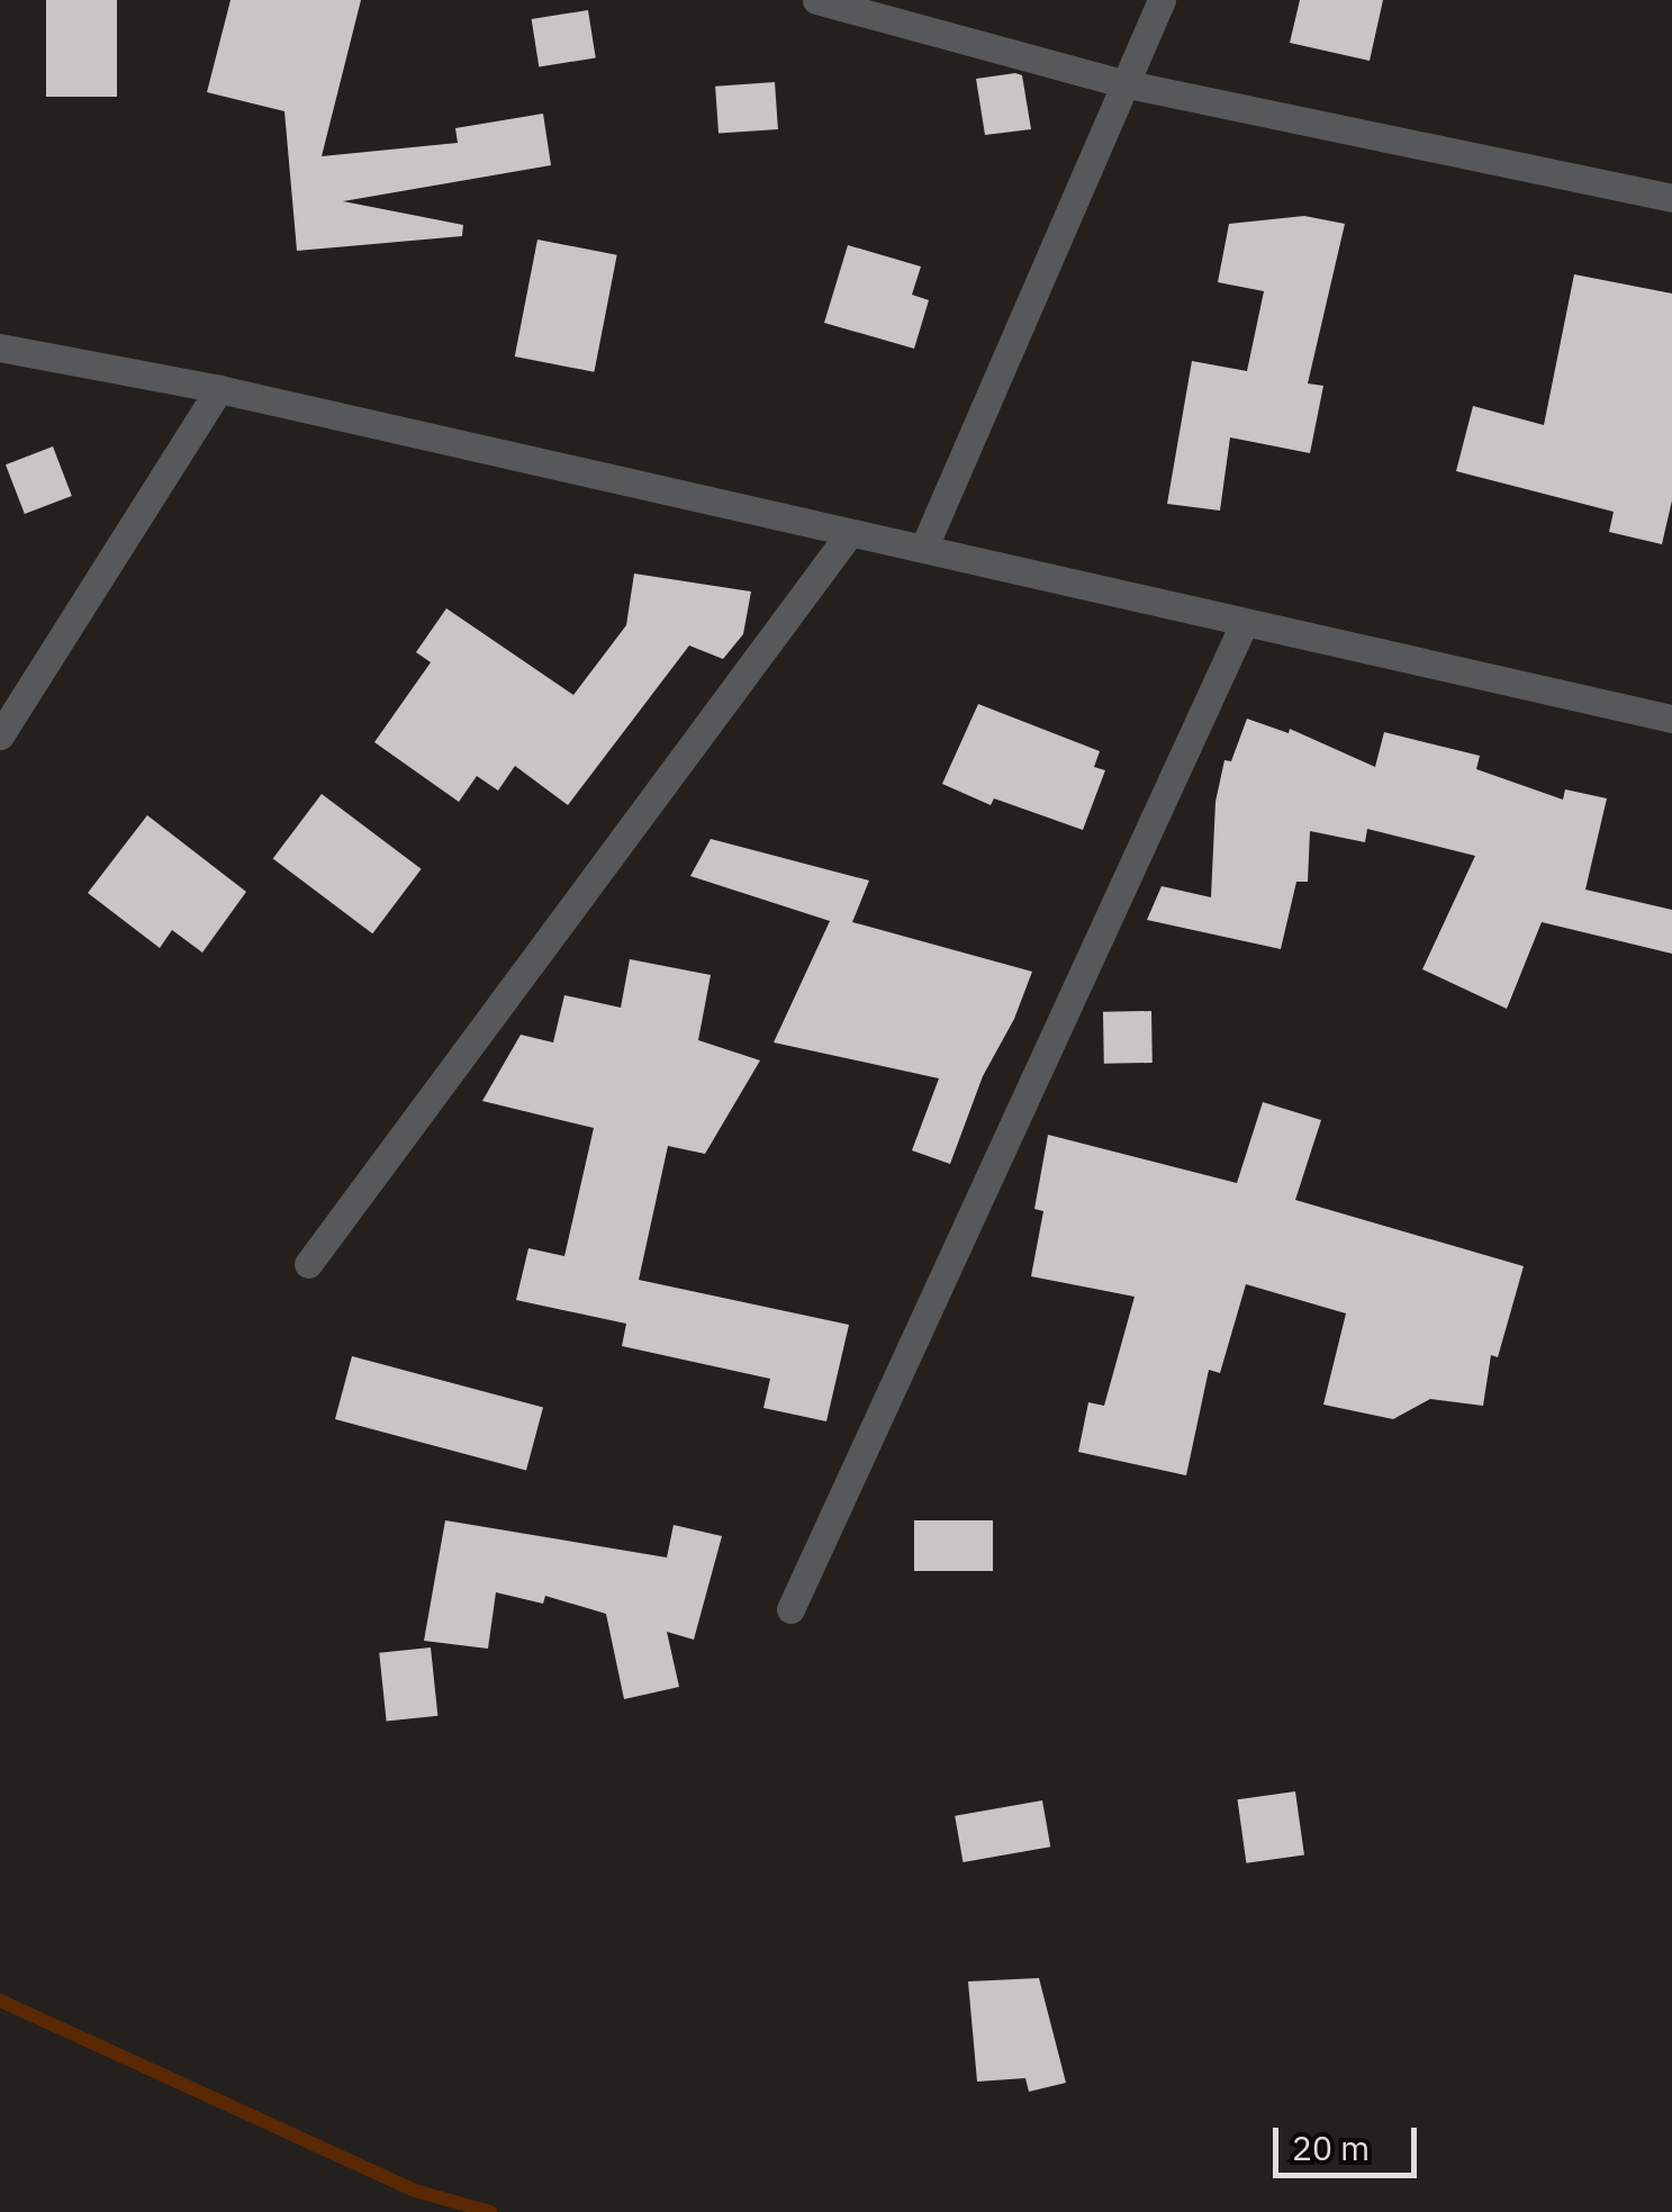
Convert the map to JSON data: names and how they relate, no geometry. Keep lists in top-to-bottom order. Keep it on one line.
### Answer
{"scale_bar":"20 m"}
